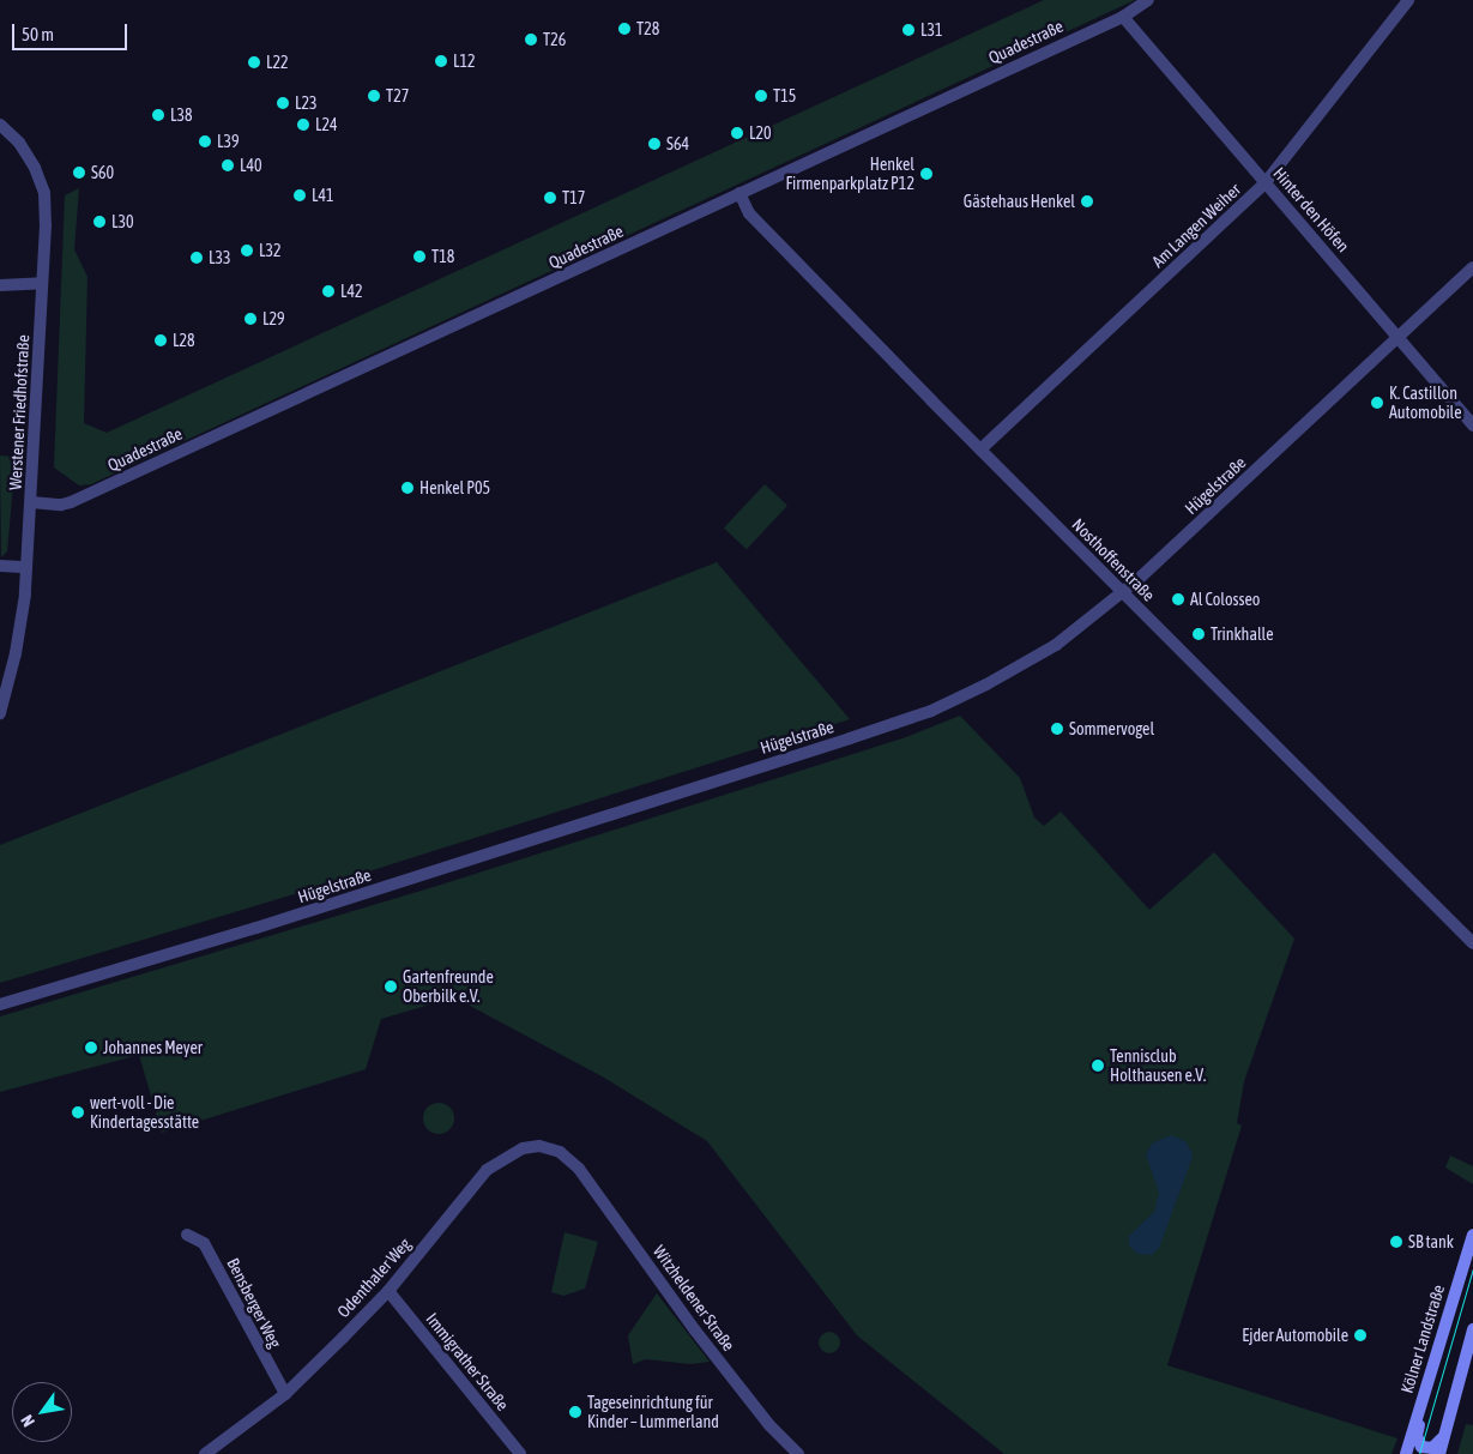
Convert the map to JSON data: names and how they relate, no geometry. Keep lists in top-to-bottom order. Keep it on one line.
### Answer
{"streets":{"main road":["Kölner Landstraße"],"street":["Quadestraße","Hinter den Höfen","Am Langen Weiher","Werstener Friedhofstraße","Hügelstraße","Nosthoffenstraße","Odenthaler Weg","Witzheldener Straße","Bensberger Weg","Immigrather Straße"]},"crossings":[["Quadestraße","Hinter den Höfen"],["Quadestraße","Werstener Friedhofstraße"],["Quadestraße","Nosthoffenstraße"],["Hinter den Höfen","Am Langen Weiher"],["Hinter den Höfen","Hügelstraße"],["Am Langen Weiher","Nosthoffenstraße"],["Hügelstraße","Nosthoffenstraße"],["Odenthaler Weg","Witzheldener Straße"],["Odenthaler Weg","Bensberger Weg"],["Odenthaler Weg","Immigrather Straße"]],"places":["T28","L31","T26","L12","L22","T27","T15","L23","L38","L24","L20","L39","S64","L40","S60","Henkel Firmenparkplatz P12","L41","T17","Gästehaus Henkel","L30","L32","T18","L33","L42","L29","L28","K. Castillon Automobile","Henkel P05","Al Colosseo","Trinkhalle","Sommervogel","Gartenfreunde Oberbilk e.V.","Johannes Meyer","Tennisclub Holthausen e.V.","wert-voll - Die Kindertagesstätte","SB tank","Ejder Automobile","Tageseinrichtung für Kinder – Lummerland"],"scale_bar":"50 m","north":"bottom left"}
